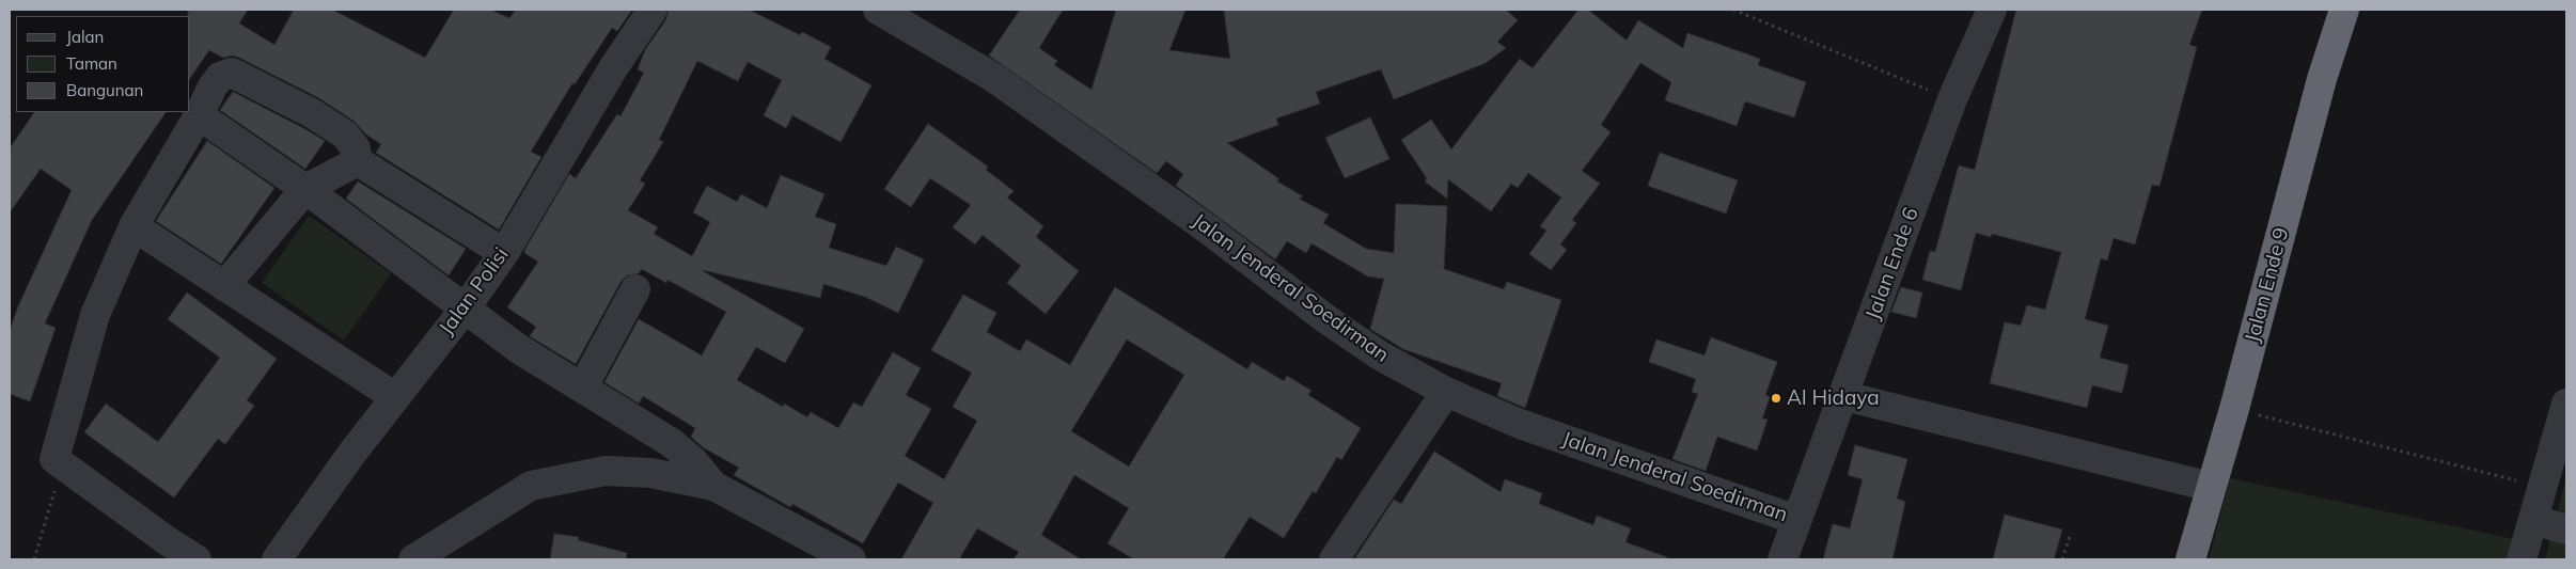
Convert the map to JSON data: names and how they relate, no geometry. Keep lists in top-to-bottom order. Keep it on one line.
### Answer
{"streets":{"highway":["Jalan Ende 9"],"street":["Jalan Ende 6","Jalan Jenderal Soedirman","Jalan Polisi"]},"crossings":[["Jalan Ende 6","Jalan Jenderal Soedirman"]],"places":["Al Hidaya"],"legend":["Jalan","Taman","Bangunan"]}
